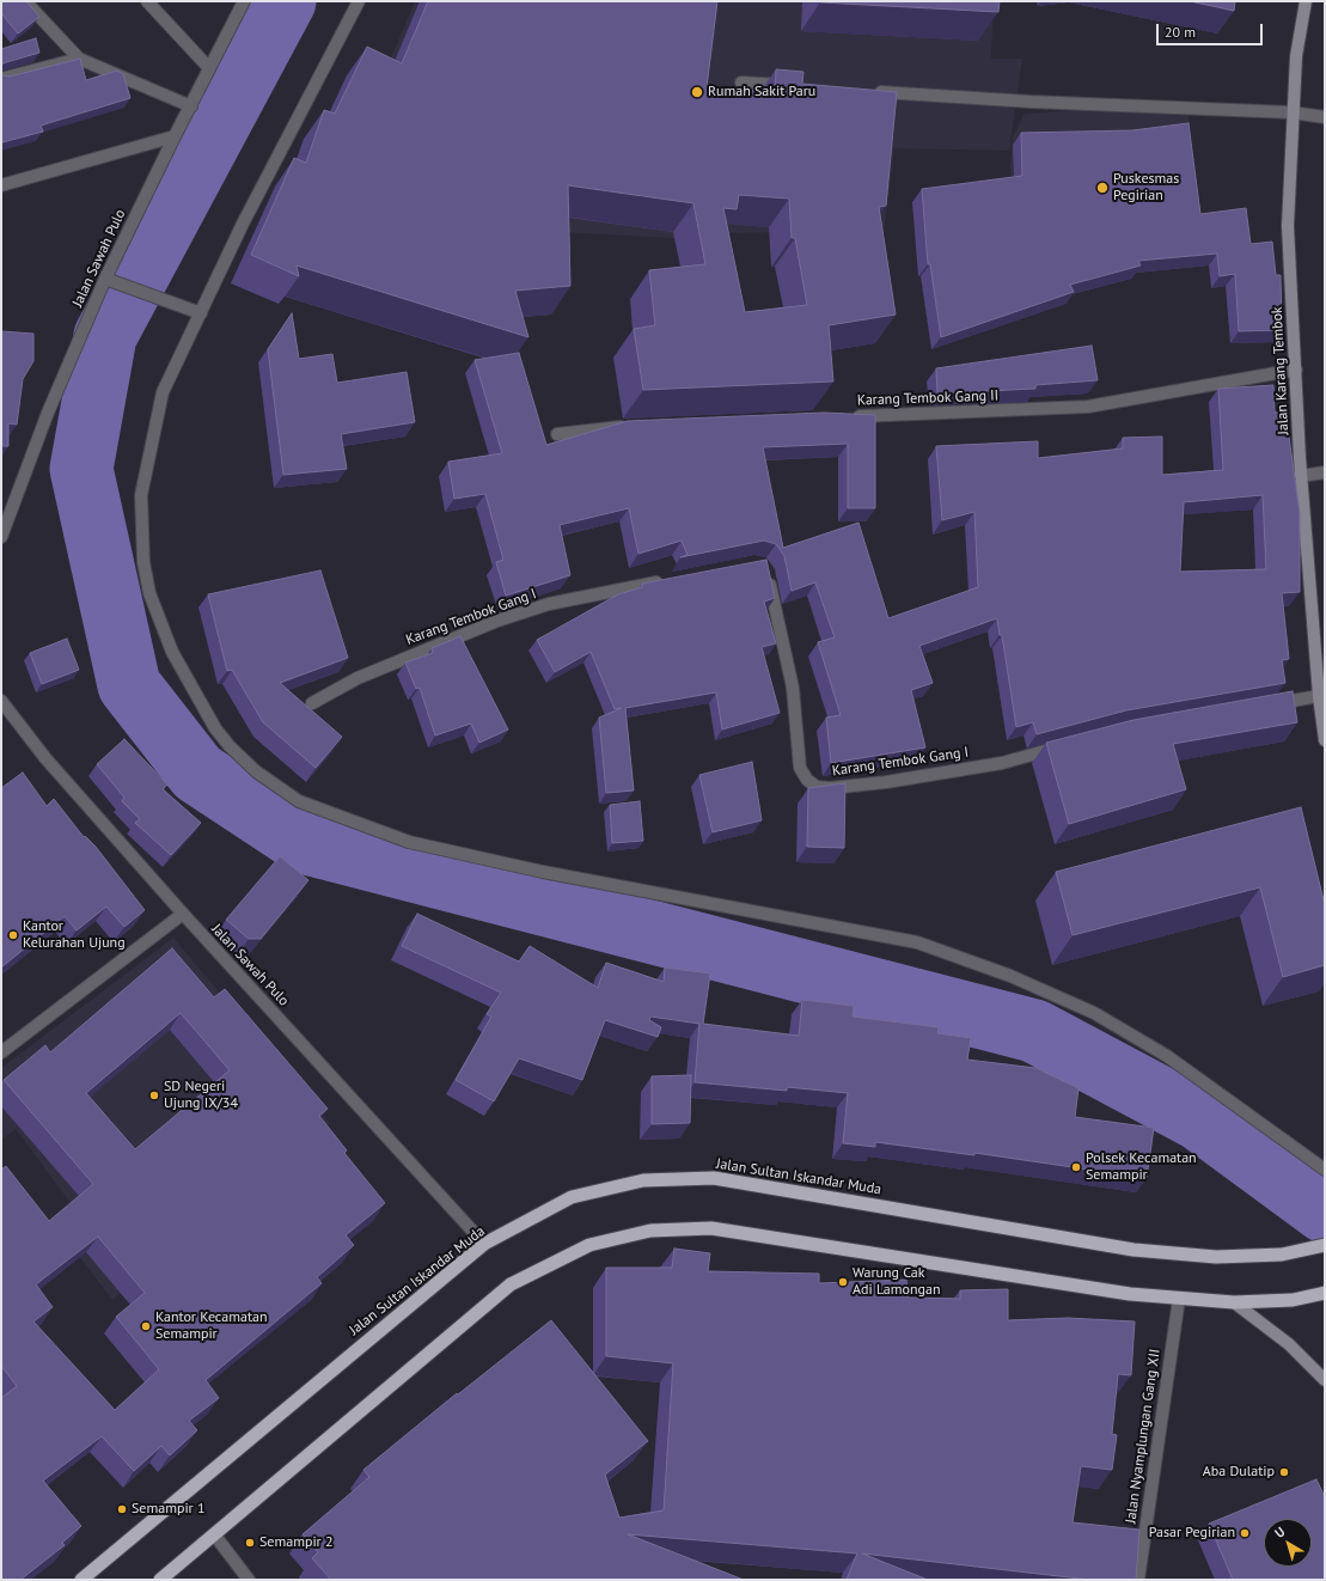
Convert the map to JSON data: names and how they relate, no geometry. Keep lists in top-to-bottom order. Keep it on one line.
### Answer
{"streets":{"highway":["Jalan Sultan Iskandar Muda"],"main road":["Jalan Karang Tembok"],"street":["Jalan Sawah Pulo","Karang Tembok Gang II","Karang Tembok Gang I","Jalan Nyamplungan Gang XII"]},"crossings":[["Jalan Sawah Pulo","Jalan Sultan Iskandar Muda"],["Jalan Karang Tembok","Karang Tembok Gang II"]],"places":["Rumah Sakit Paru","Puskesmas Pegirian","Kantor Kelurahan Ujung","SD Negeri Ujung IX/34","Polsek Kecamatan Semampir","Warung Cak Adi Lamongan","Kantor Kecamatan Semampir","Aba Dulatip","Semampir 1","Pasar Pegirian","Semampir 2"],"scale_bar":"20 m","north":"top left"}
